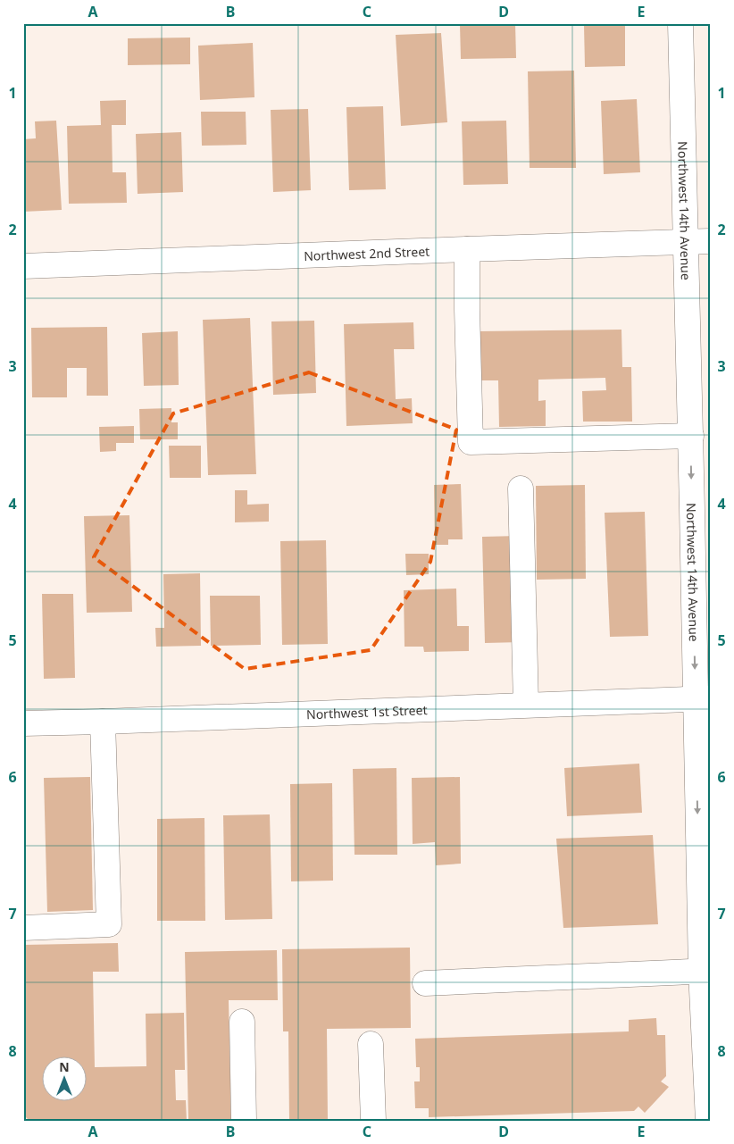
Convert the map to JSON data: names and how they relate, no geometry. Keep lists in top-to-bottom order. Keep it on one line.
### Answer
{"streets":{"street":["Northwest 14th Avenue","Northwest 2nd Street","Northwest 1st Street"]},"crossings":[["Northwest 14th Avenue","Northwest 2nd Street"],["Northwest 14th Avenue","Northwest 1st Street"]],"north":"top","grid":{"columns":["A","B","C","D","E"],"rows":["1","2","3","4","5","6","7","8"]}}
